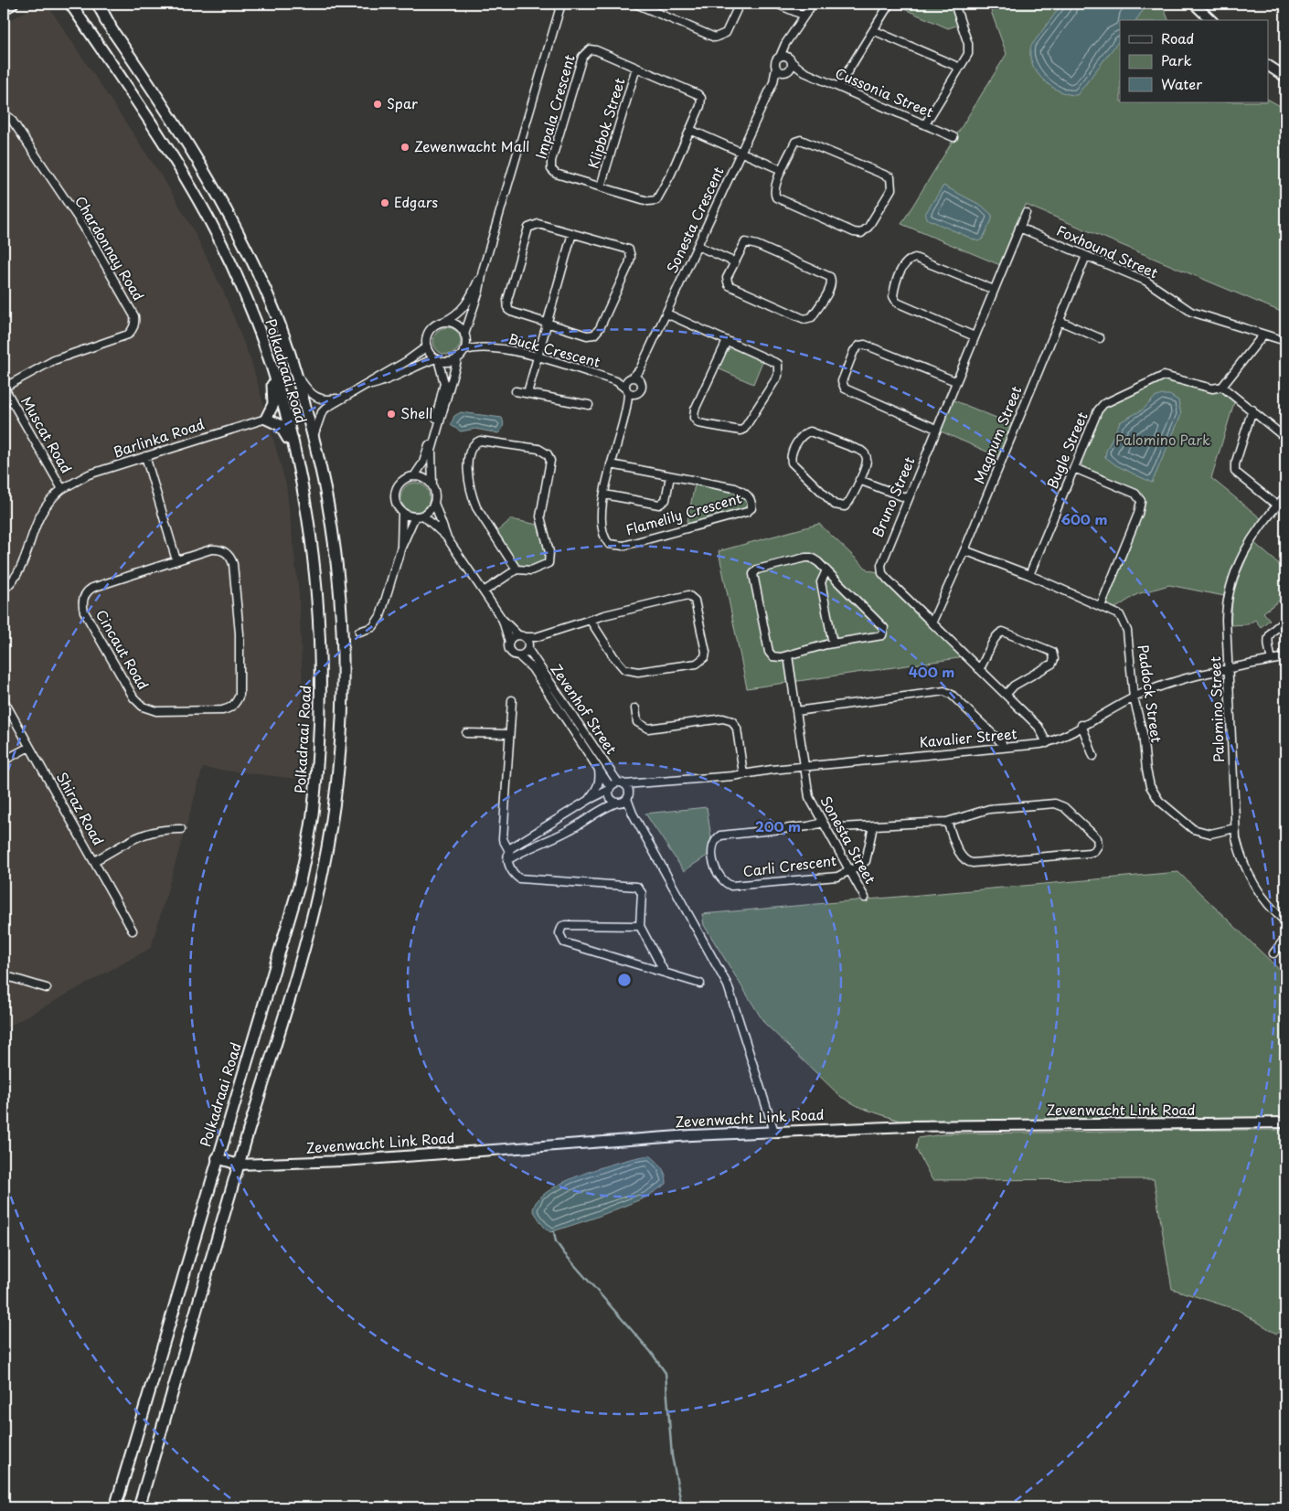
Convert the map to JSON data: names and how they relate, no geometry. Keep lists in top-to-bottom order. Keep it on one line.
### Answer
{"streets":{"main road":["Polkadraai Road"],"street":["Cussonia Street","Impala Crescent","Klipbok Street","Sonesta Crescent","Chardonnay Road","Foxhound Street","Buck Crescent","Muscat Road","Magnum Street","Barlinka Road","Bugle Street","Bruno Street","Flamelily Crescent","Cincaut Road","Paddock Street","Zevenhof Street","Palomino Street","Kavalier Street","Shiraz Road","Sonesta Street","Carli Crescent","Zevenwacht Link Road"]},"crossings":[["Cussonia Street","Sonesta Crescent"],["Impala Crescent","Klipbok Street"],["Sonesta Crescent","Buck Crescent"],["Chardonnay Road","Muscat Road"],["Foxhound Street","Magnum Street"],["Foxhound Street","Bruno Street"],["Polkadraai Road","Zevenwacht Link Road"],["Muscat Road","Barlinka Road"],["Magnum Street","Bruno Street"],["Magnum Street","Paddock Street"],["Bugle Street","Paddock Street"],["Bruno Street","Kavalier Street"],["Paddock Street","Palomino Street"],["Paddock Street","Kavalier Street"],["Zevenhof Street","Kavalier Street"],["Zevenhof Street","Zevenwacht Link Road"],["Palomino Street","Kavalier Street"],["Kavalier Street","Sonesta Street"],["Sonesta Street","Carli Crescent"]],"parks":["Palomino Park"],"places":["Spar","Zewenwacht Mall","Edgars","Shell"],"legend":["Road","Park","Water"],"rings":["600 m","400 m","200 m"]}
